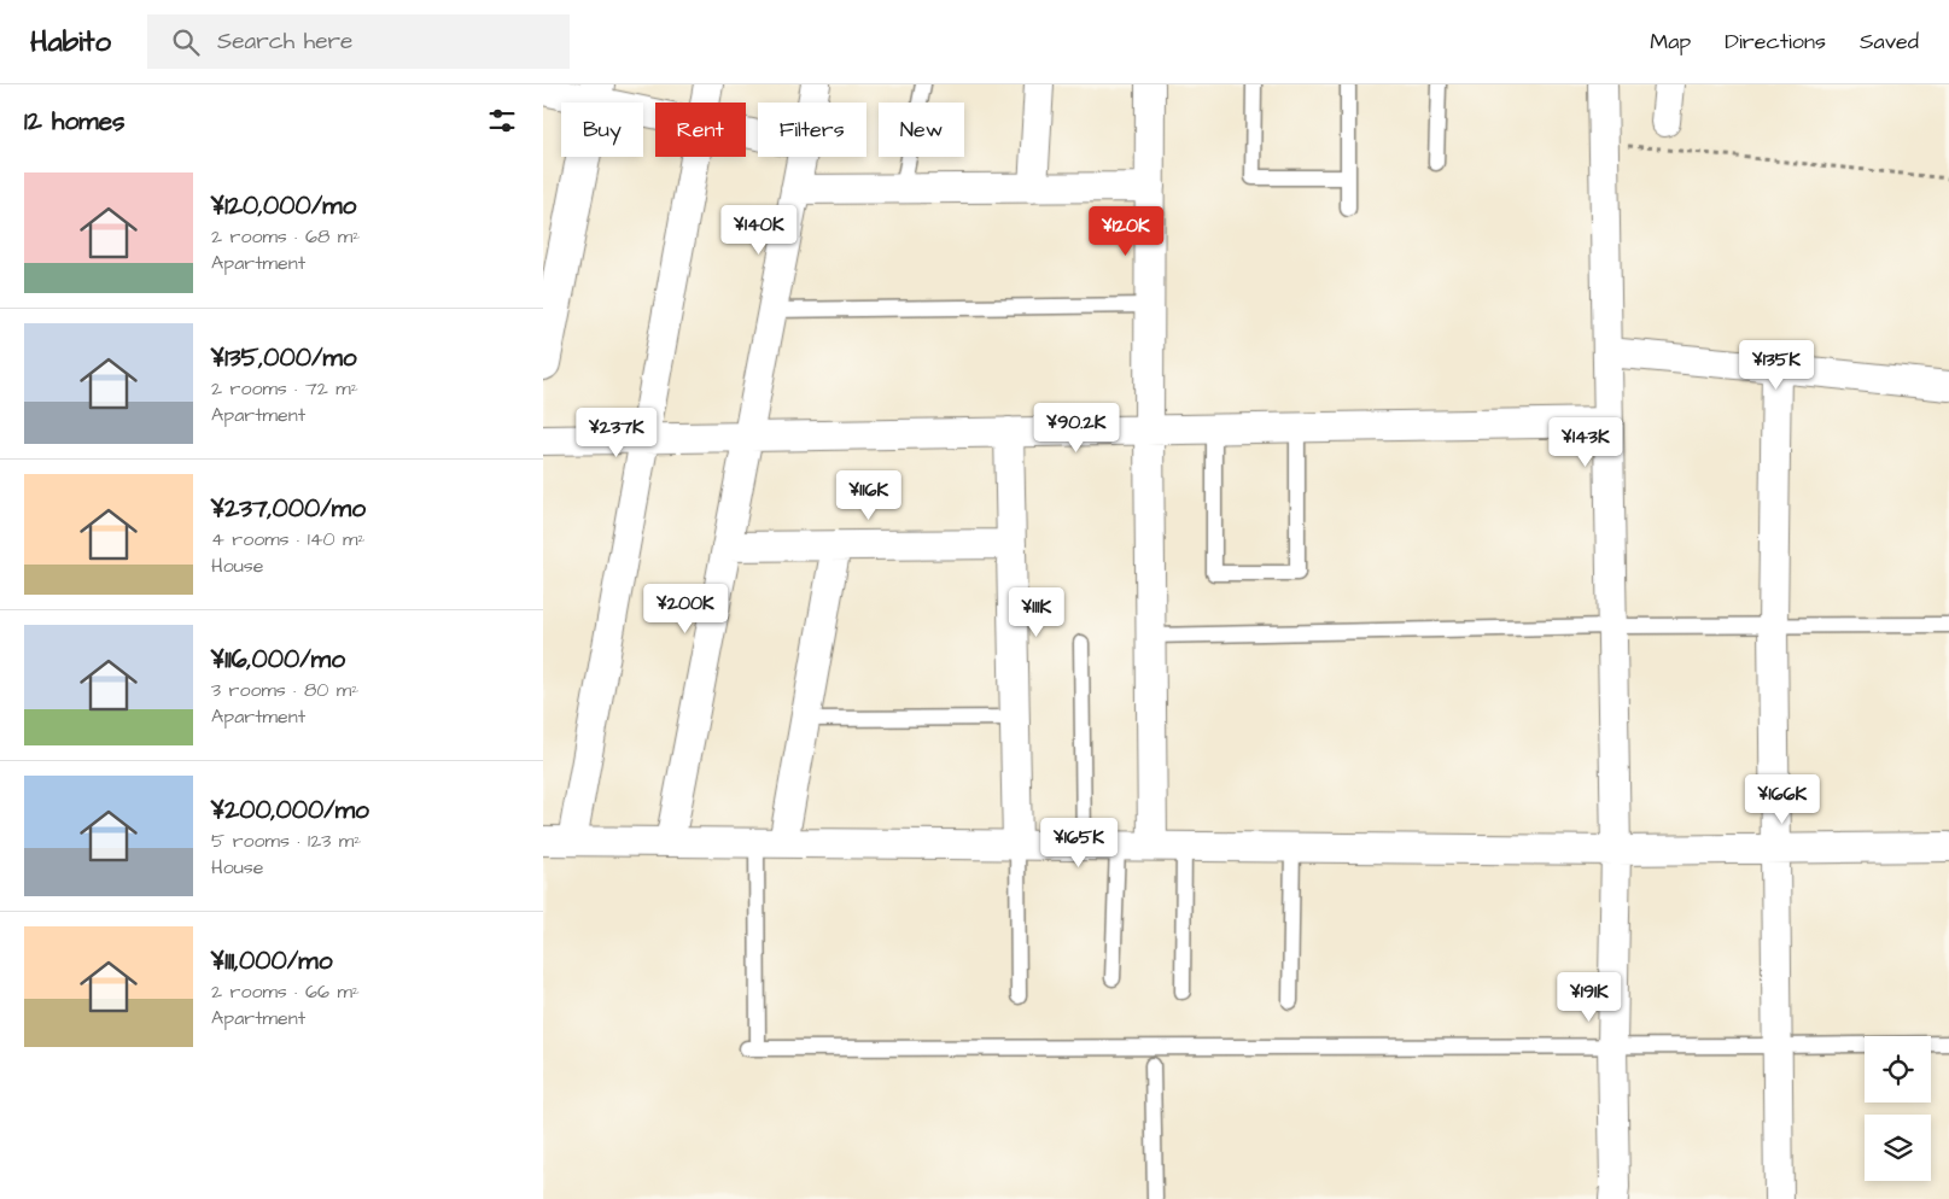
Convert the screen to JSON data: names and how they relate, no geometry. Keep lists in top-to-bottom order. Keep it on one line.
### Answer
{"page":{"header":"Habito","search":"Search here","nav":["Map","Directions","Saved"],"heading":"12 homes","chip":["Buy","Rent","Filters","New"],"list":[{"name":"¥120,000/mo","note":"2 rooms · 68 m² · Apartment"},{"name":"¥135,000/mo","note":"2 rooms · 72 m² · Apartment"},{"name":"¥237,000/mo","note":"4 rooms · 140 m² · House"},{"name":"¥116,000/mo","note":"3 rooms · 80 m² · Apartment"},{"name":"¥200,000/mo","note":"5 rooms · 123 m² · House"},{"name":"¥111,000/mo","note":"2 rooms · 66 m² · Apartment"}],"price":["¥140K","¥120K","¥135K","¥90.2K","¥237K","¥143K","¥116K","¥200K","¥111K","¥166K","¥165K","¥191K"]}}
